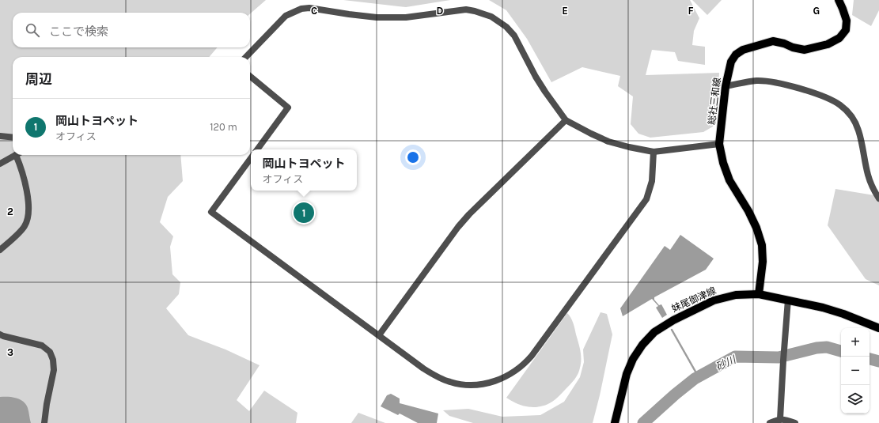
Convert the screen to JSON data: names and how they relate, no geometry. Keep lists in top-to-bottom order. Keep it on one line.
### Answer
{"streets":{"main road":["総社三和線","妹尾御津線"]},"crossings":[["総社三和線","妹尾御津線"]],"water":["砂川"],"page":{"search":"ここで検索","heading":"周辺","list":[{"mark":"1","name":"岡山トヨペット","note":"オフィス","value":"120 m"}],"popup":["岡山トヨペット","オフィス"],"pins":"1","map_buttons":["+","−"]},"grid":{"columns":["C","D","E","F","G"],"rows":["2","3"]}}
